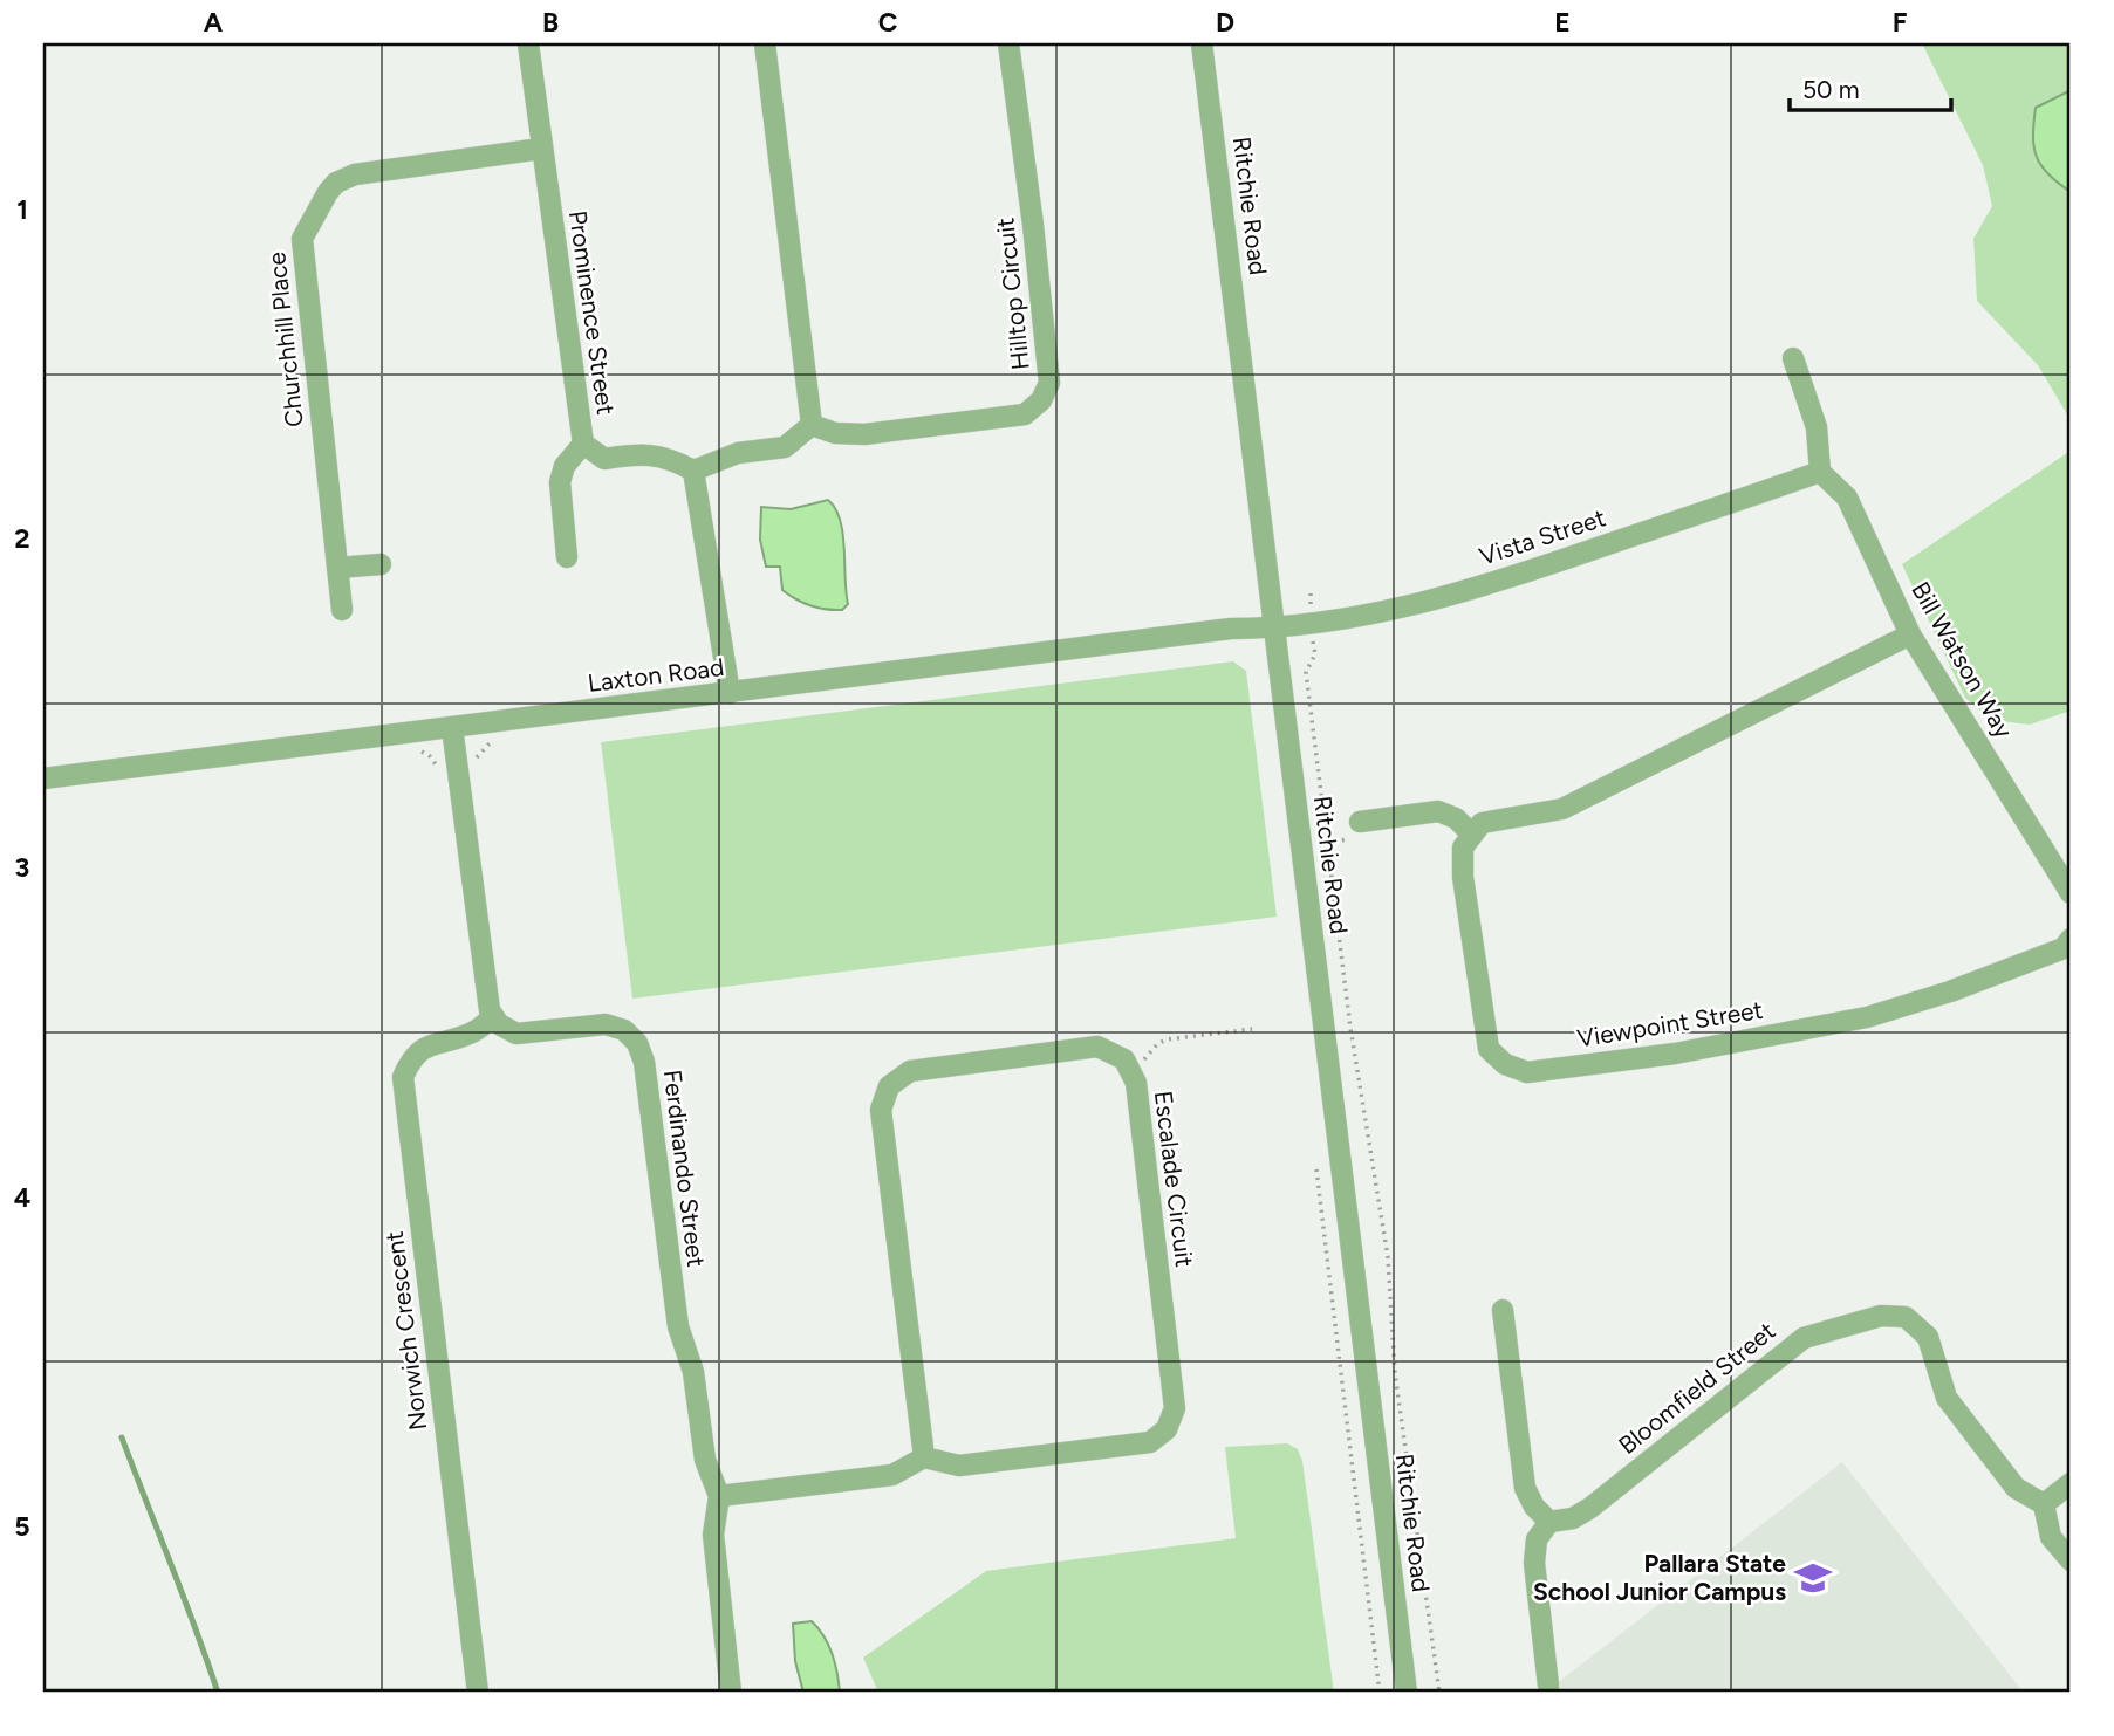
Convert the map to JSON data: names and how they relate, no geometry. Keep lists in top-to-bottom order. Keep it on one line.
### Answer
{"streets":{"street":["Ritchie Road","Hilltop Circuit","Prominence Street","Churchhill Place","Vista Street","Bill Watson Way","Laxton Road","Viewpoint Street","Ferdinando Street","Escalade Circuit","Norwich Crescent","Bloomfield Street"]},"crossings":[["Ritchie Road","Vista Street"],["Ritchie Road","Laxton Road"],["Prominence Street","Churchhill Place"],["Vista Street","Bill Watson Way"],["Vista Street","Laxton Road"],["Ferdinando Street","Norwich Crescent"]],"places":{"school or university":["Pallara State School Junior Campus"]},"scale_bar":"50 m","grid":{"columns":["A","B","C","D","E","F"],"rows":["1","2","3","4","5"]}}
